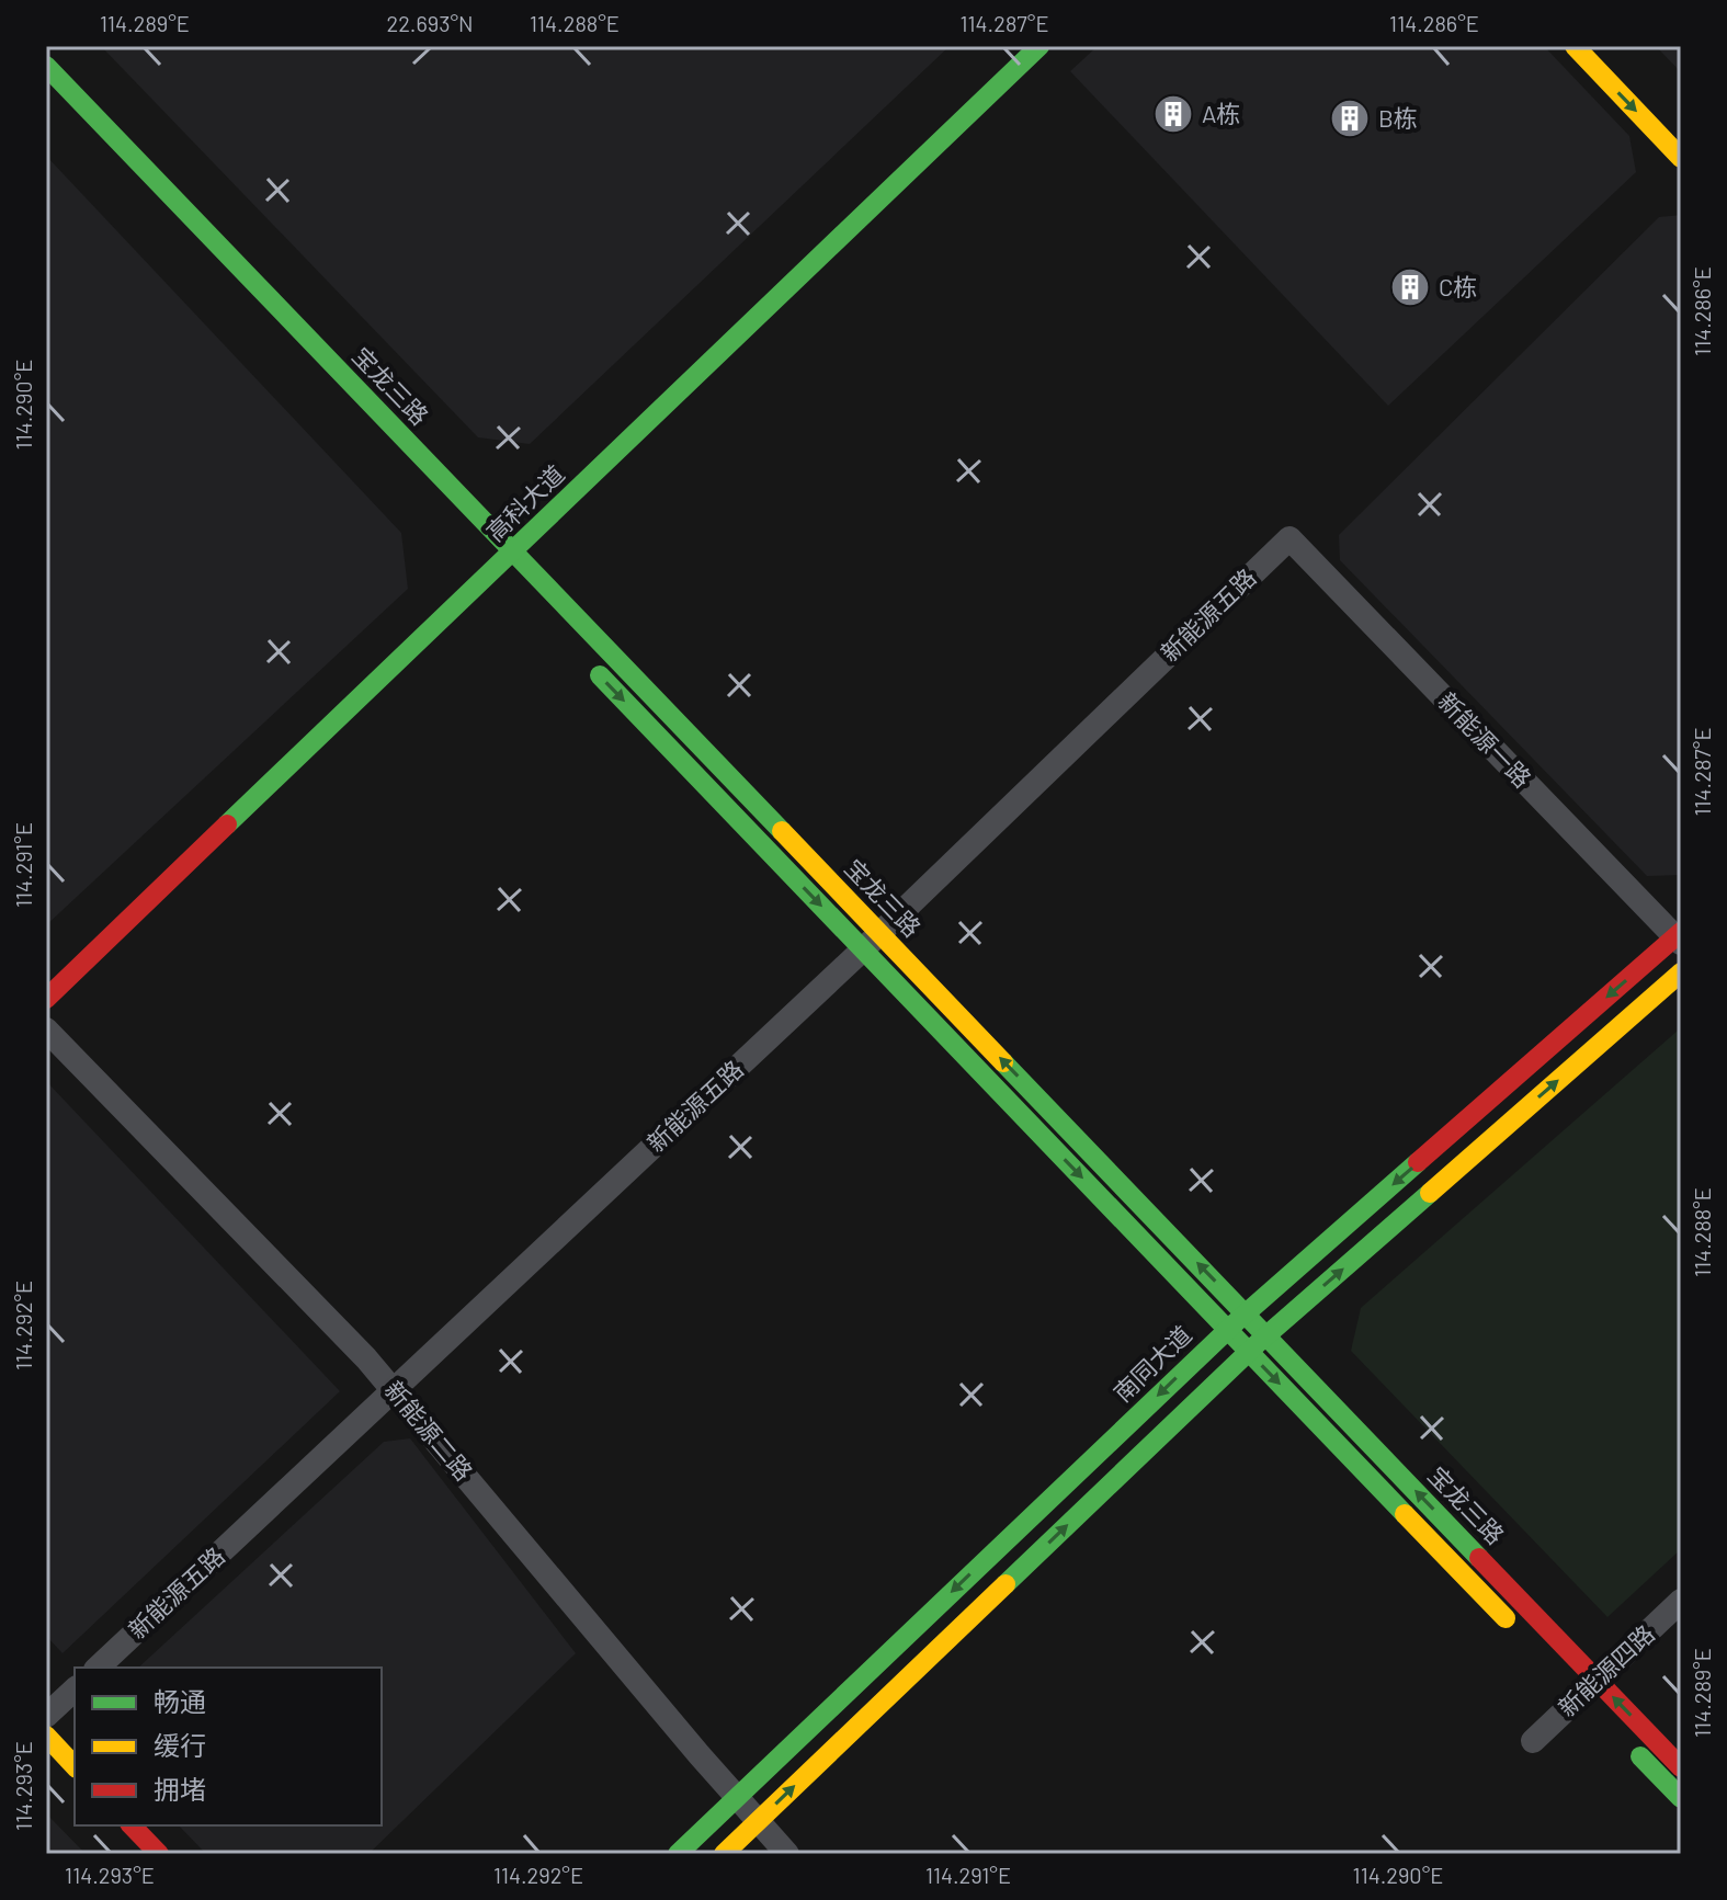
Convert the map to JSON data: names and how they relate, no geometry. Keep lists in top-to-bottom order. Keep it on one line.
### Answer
{"streets":{"street":["宝龙三路","高科大道","新能源五路","新能源一路","南同大道","新能源二路","新能源四路"]},"crossings":[["宝龙三路","高科大道"],["宝龙三路","新能源五路"],["宝龙三路","南同大道"],["宝龙三路","新能源四路"],["新能源五路","新能源一路"],["新能源五路","新能源二路"],["新能源一路","南同大道"],["南同大道","新能源二路"]],"places":{"building":["A栋","B栋","C栋"]},"legend":["畅通","缓行","拥堵"],"coordinates":["114.289°E","22.693°N","114.288°E","114.287°E","114.286°E","114.290°E","114.291°E","114.292°E","114.293°E"]}
